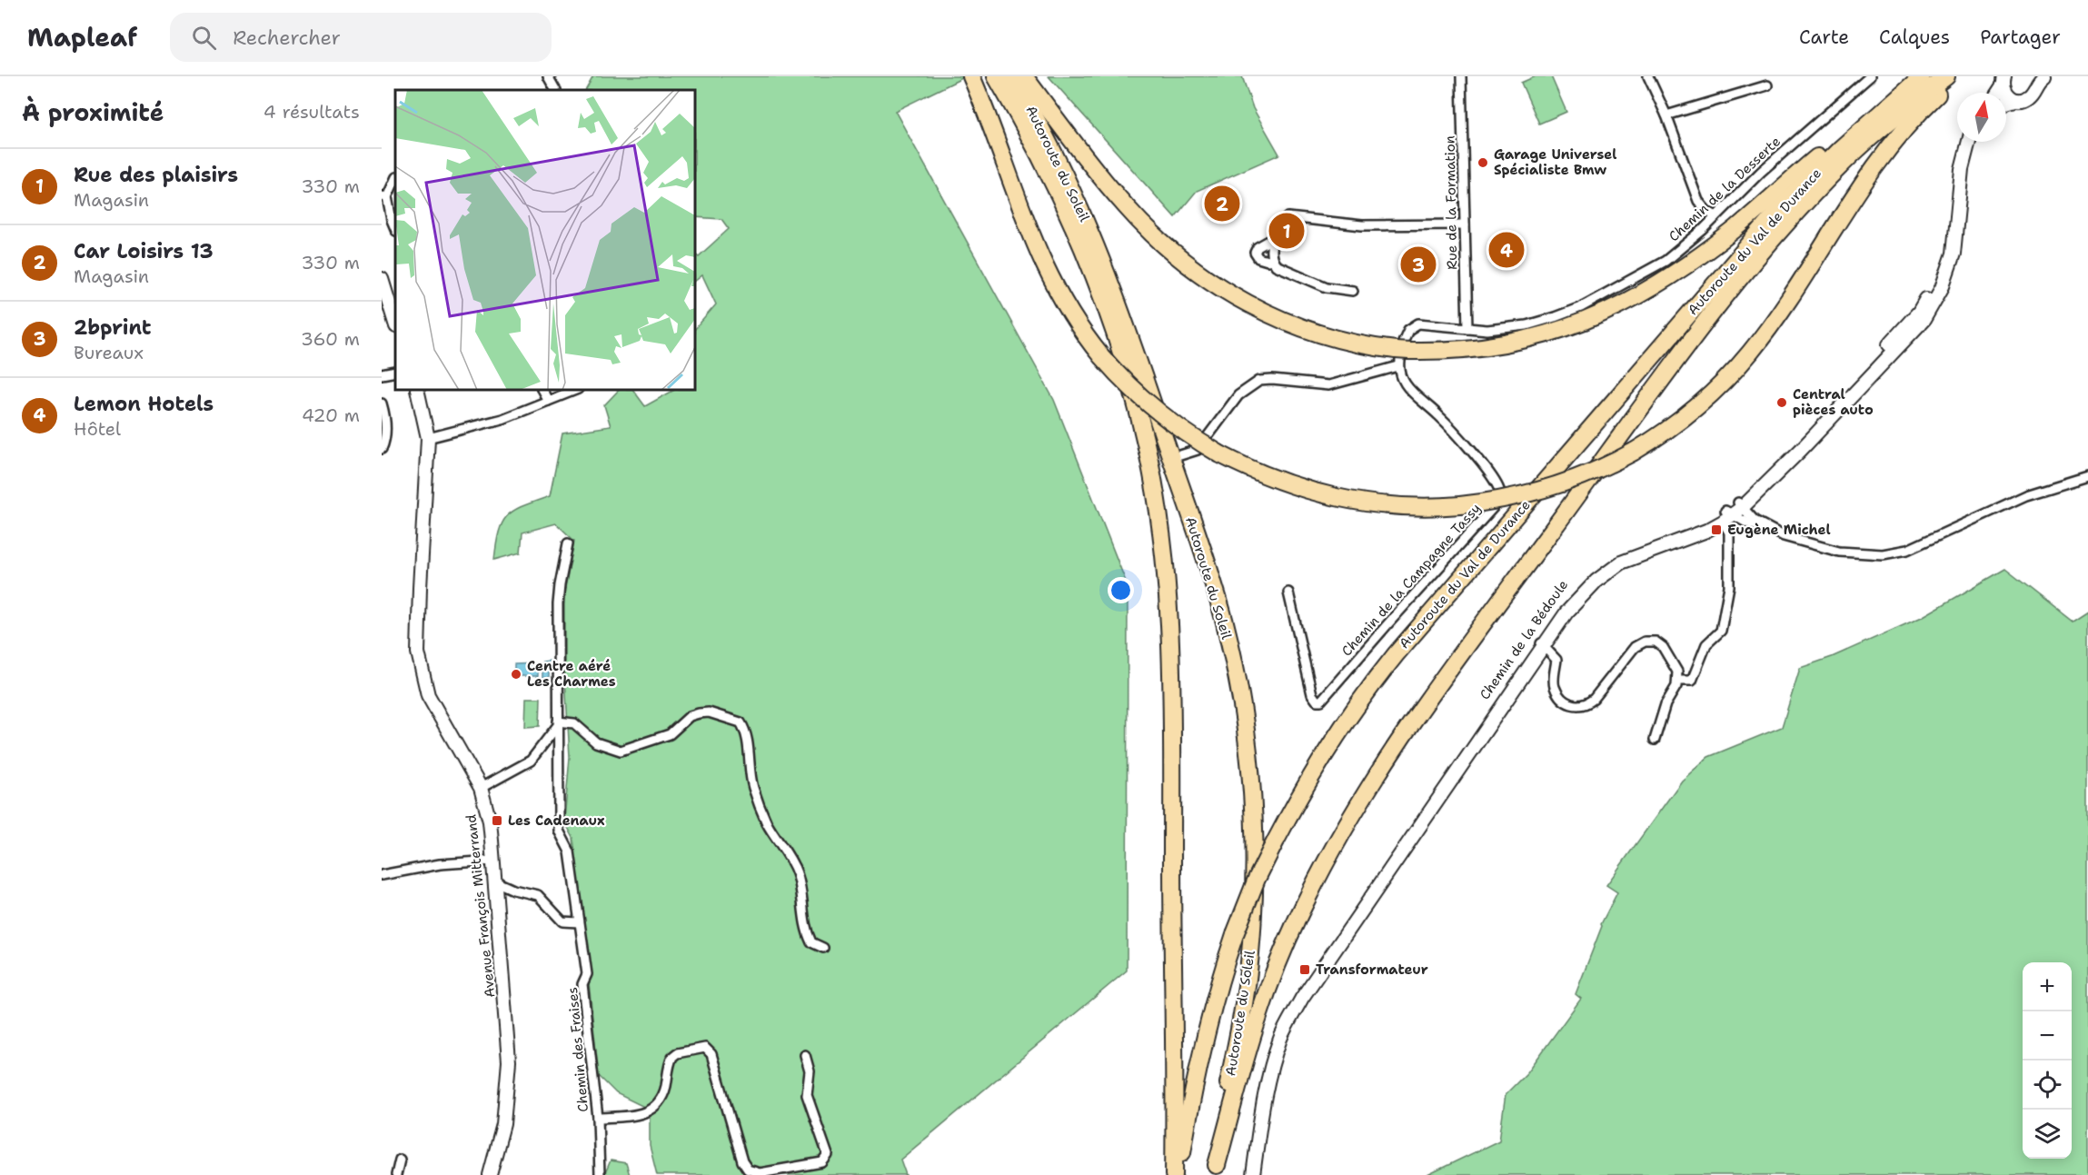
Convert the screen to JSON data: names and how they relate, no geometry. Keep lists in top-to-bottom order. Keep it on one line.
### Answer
{"streets":{"highway":["Autoroute du Soleil","Autoroute du Val de Durance"],"street":["Chemin de la Desserte","Rue de la Formation","Chemin de la Campagne Tassy","Chemin de la Bédoule","Avenue François Mitterrand","Chemin des Fraises"]},"crossings":[["Autoroute du Soleil","Autoroute du Val de Durance"],["Chemin de la Desserte","Rue de la Formation"]],"places":{"other":["Garage Universel Spécialiste Bmw","Central pièces auto","Centre aéré Les Charmes"],"transit":["Eugène Michel","Les Cadenaux","Transformateur"]},"north":"top","page":{"header":"Mapleaf","search":"Rechercher","nav":["Carte","Calques","Partager"],"heading":["À proximité","4 résultats"],"list":[{"mark":"1","name":"Rue des plaisirs","note":"Magasin","value":"330 m"},{"mark":"2","name":"Car Loisirs 13","note":"Magasin","value":"330 m"},{"mark":"3","name":"2bprint","note":"Bureaux","value":"360 m"},{"mark":"4","name":"Lemon Hotels","note":"Hôtel","value":"420 m"}],"pins":["2","1","4","3"],"map_buttons":["+","−"]}}
